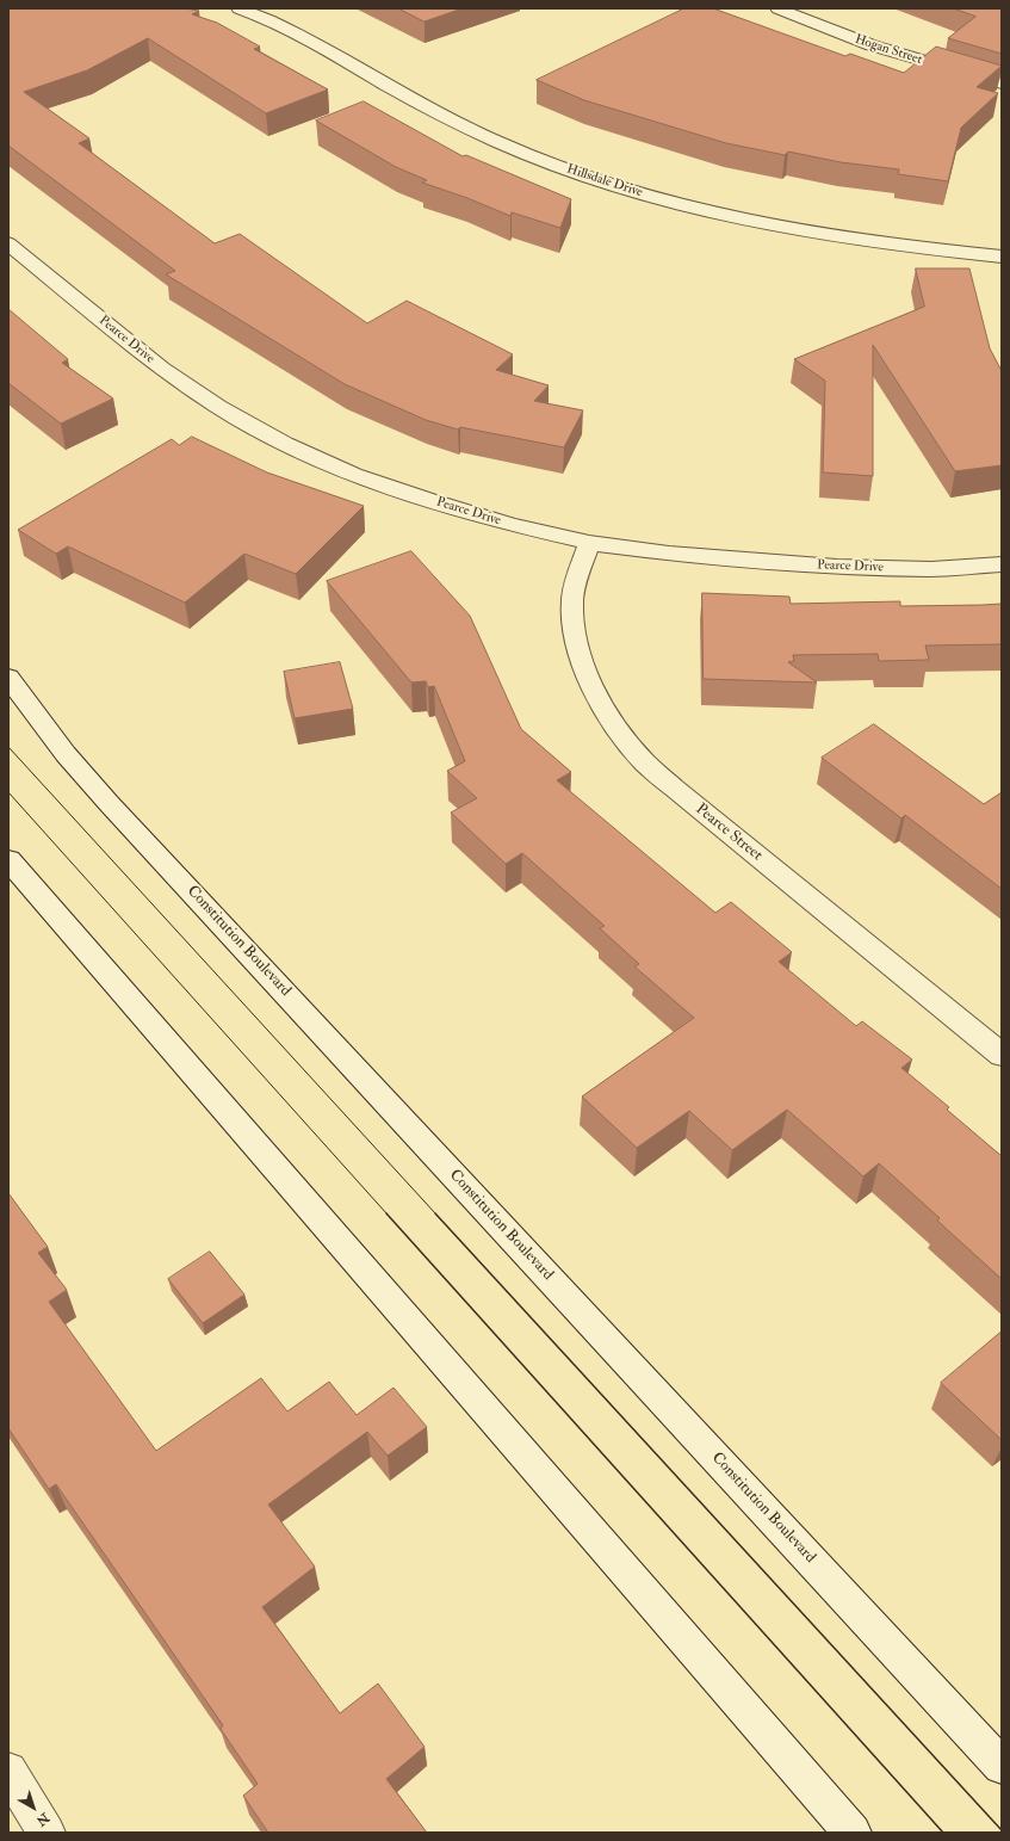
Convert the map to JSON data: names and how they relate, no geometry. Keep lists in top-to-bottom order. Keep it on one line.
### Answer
{"streets":{"street":["Hogan Street","Hillsdale Drive","Pearce Drive","Pearce Street","Constitution Boulevard"]},"crossings":[["Pearce Drive","Pearce Street"]],"north":"bottom right"}
